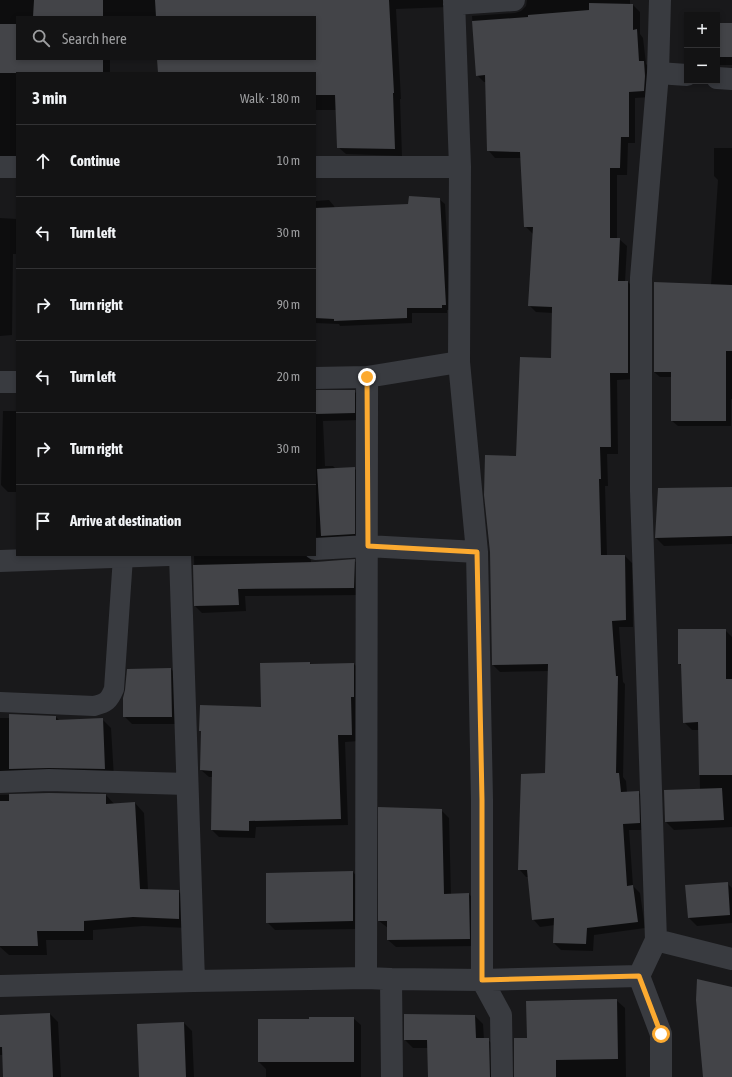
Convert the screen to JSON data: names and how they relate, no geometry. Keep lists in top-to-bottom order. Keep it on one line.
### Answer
{"page":{"map_buttons":["+","−"],"search":"Search here","heading":["3 min","Walk · 180 m"],"list":[["Continue","10 m"],["Turn left","30 m"],["Turn right","90 m"],["Turn left","20 m"],["Turn right","30 m"],"Arrive at destination"]}}
